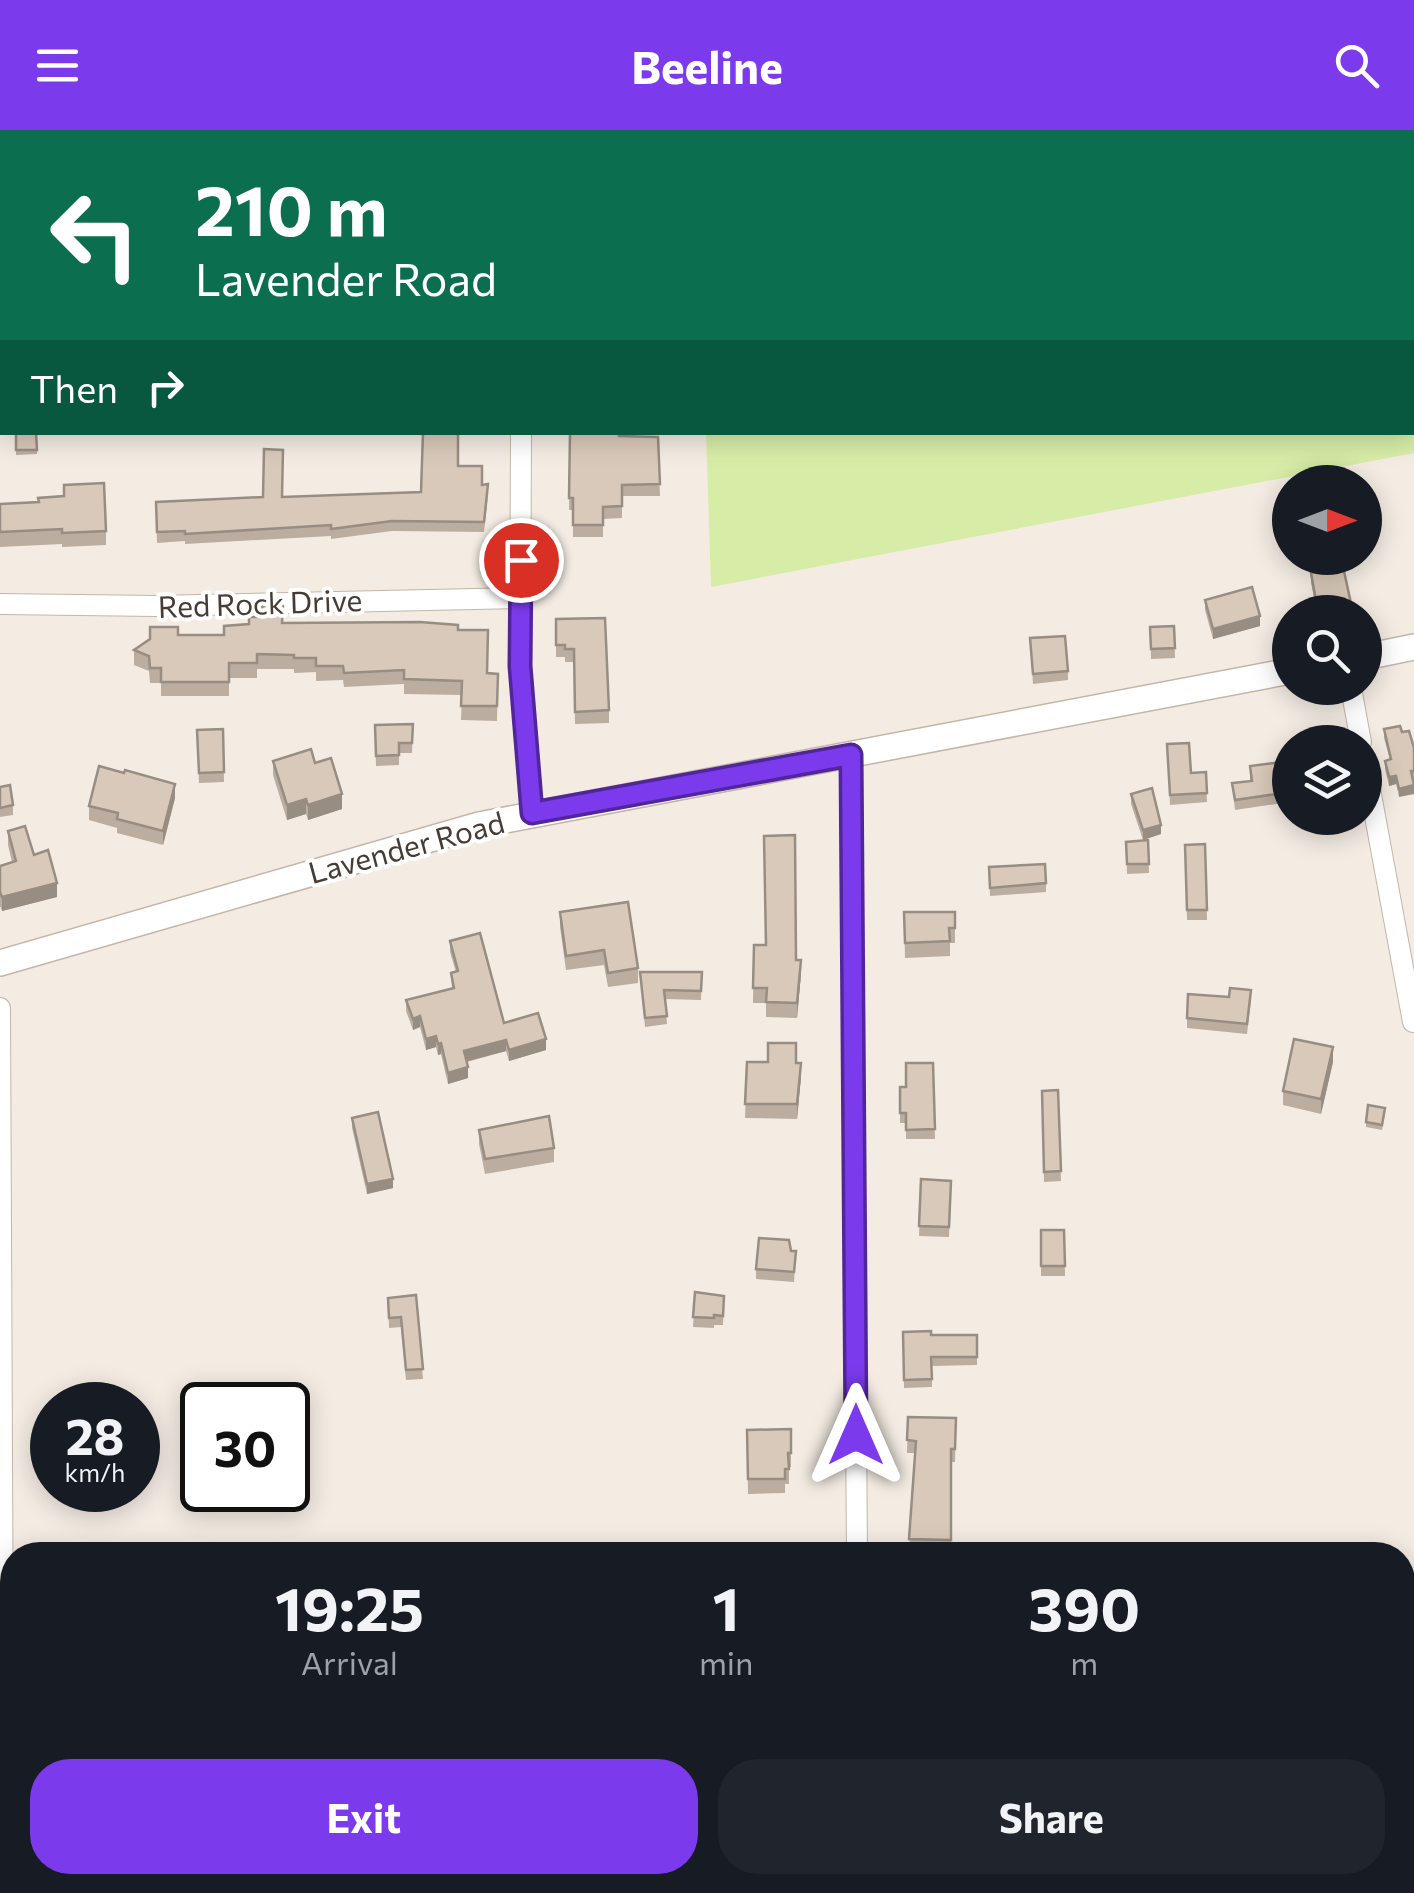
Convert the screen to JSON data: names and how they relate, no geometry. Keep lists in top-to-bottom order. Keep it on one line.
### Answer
{"streets":{"street":["Red Rock Drive","Lavender Road"]},"north":"right","page":{"header":"Beeline","turn":["210 m","Lavender Road"],"then":"Then","speed":"28 km/h","limit":"30","eta":["19:25","Arrival","1","min","390","m"],"buttons":["Exit","Share"]}}
